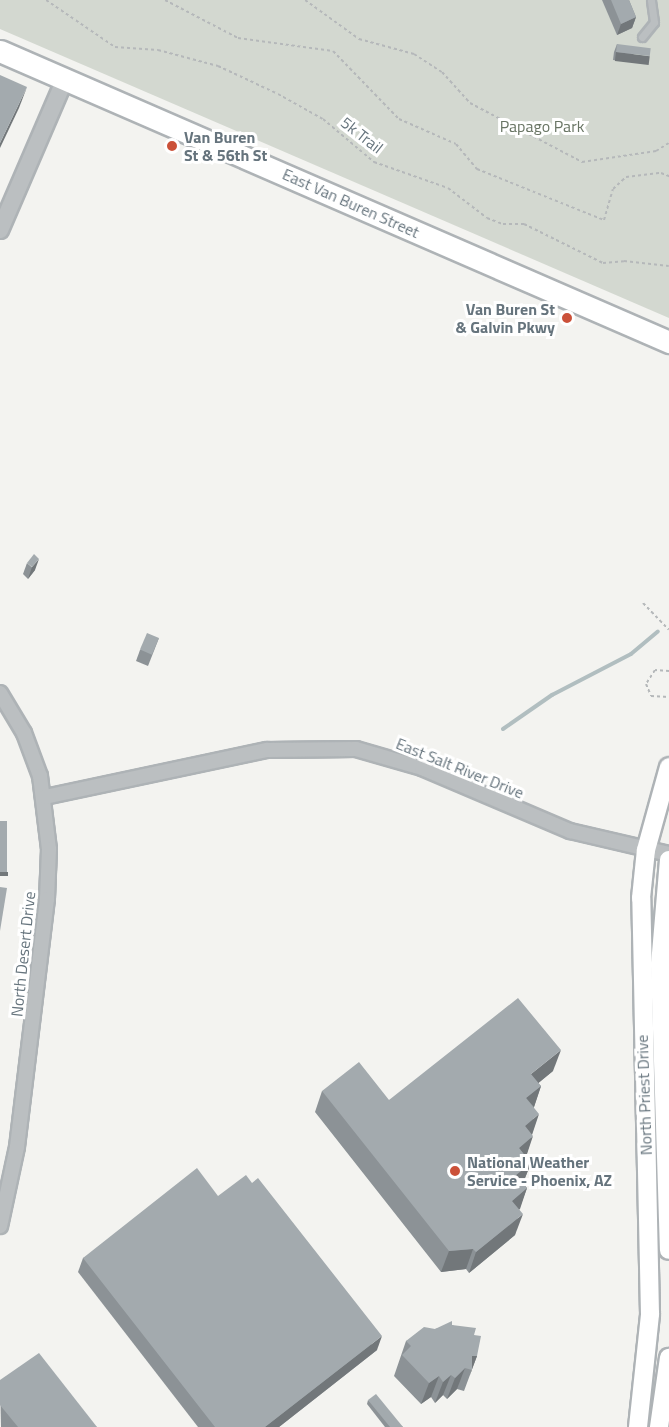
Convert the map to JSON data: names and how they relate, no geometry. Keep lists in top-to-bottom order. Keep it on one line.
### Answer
{"streets":{"main road":["East Van Buren Street","North Priest Drive"],"street":["East Salt River Drive","North Desert Drive"],"path":["5k Trail"]},"crossings":[["East Salt River Drive","North Desert Drive"],["East Salt River Drive","North Priest Drive"]],"parks":["Papago Park"],"places":["Van Buren St & 56th St","Van Buren St & Galvin Pkwy","National Weather Service - Phoenix, AZ"]}
